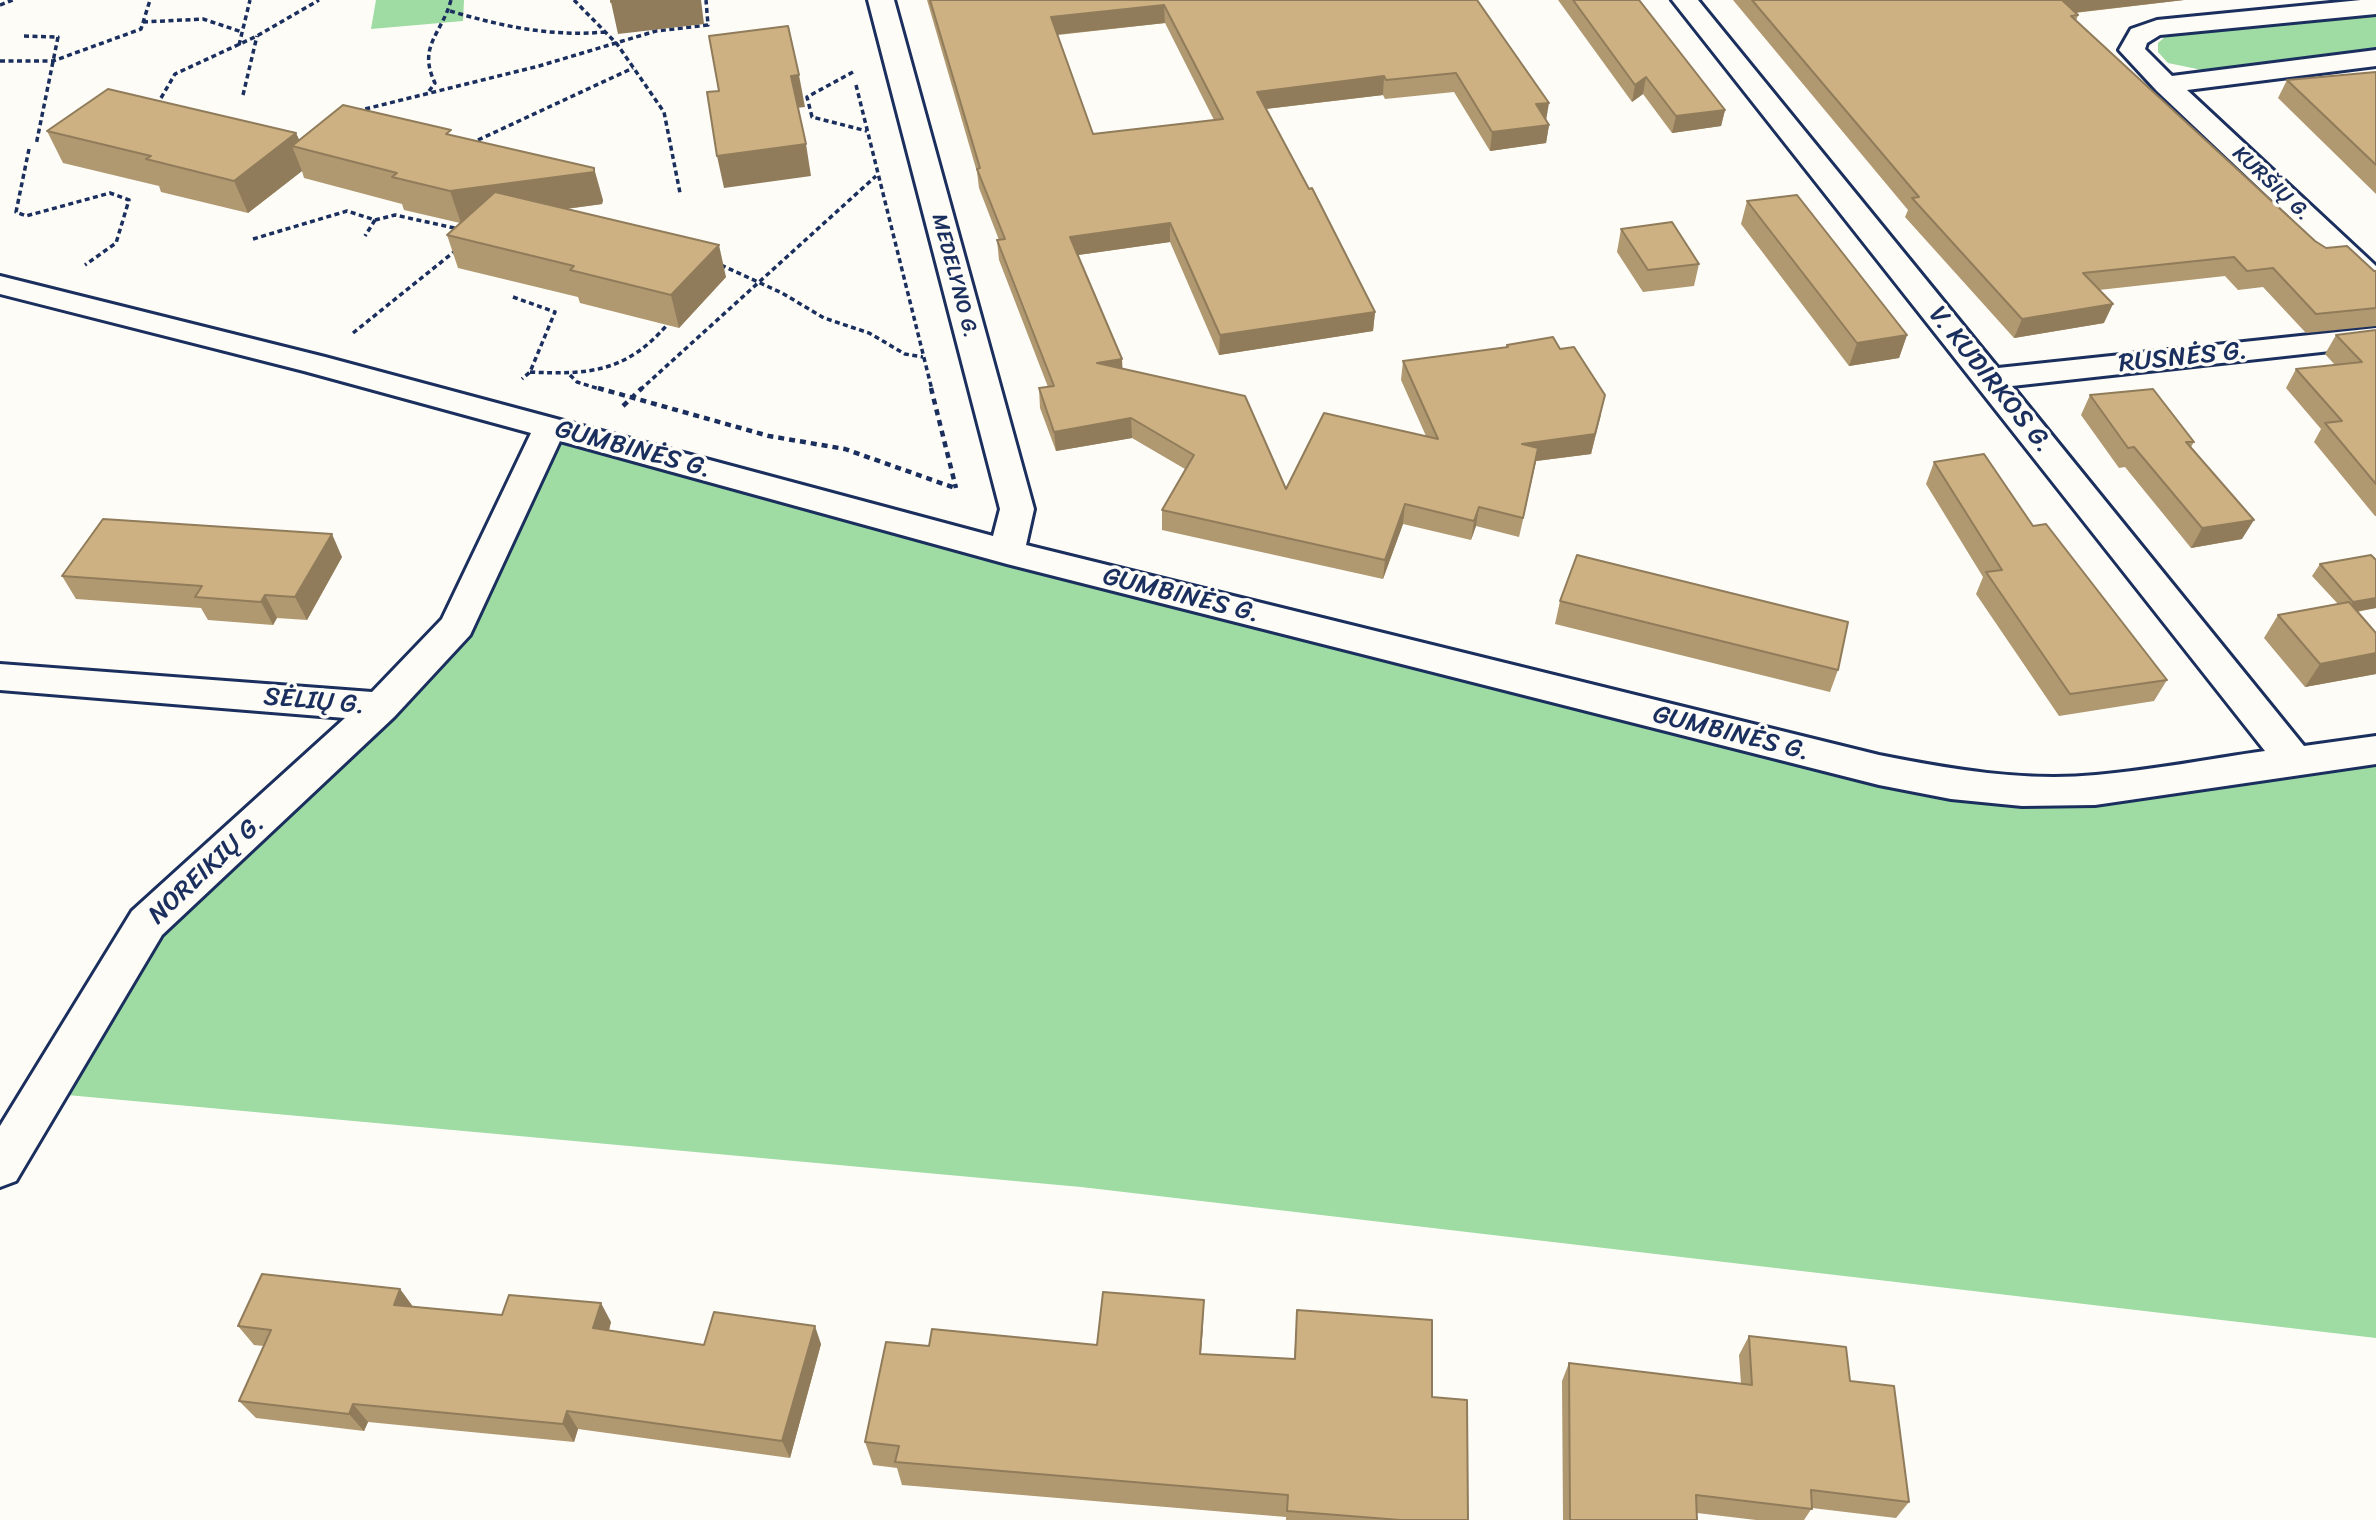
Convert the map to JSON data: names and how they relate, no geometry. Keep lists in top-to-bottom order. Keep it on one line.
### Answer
{"streets":{"street":["KURŠIŲ G.","MEDELYNO G.","RUSNĖS G.","V. KUDIRKOS G.","GUMBINĖS G.","SĖLIŲ G.","NOREIKIŲ G."]},"crossings":[["MEDELYNO G.","GUMBINĖS G."],["RUSNĖS G.","V. KUDIRKOS G."],["V. KUDIRKOS G.","GUMBINĖS G."],["GUMBINĖS G.","SĖLIŲ G."],["SĖLIŲ G.","NOREIKIŲ G."]]}
